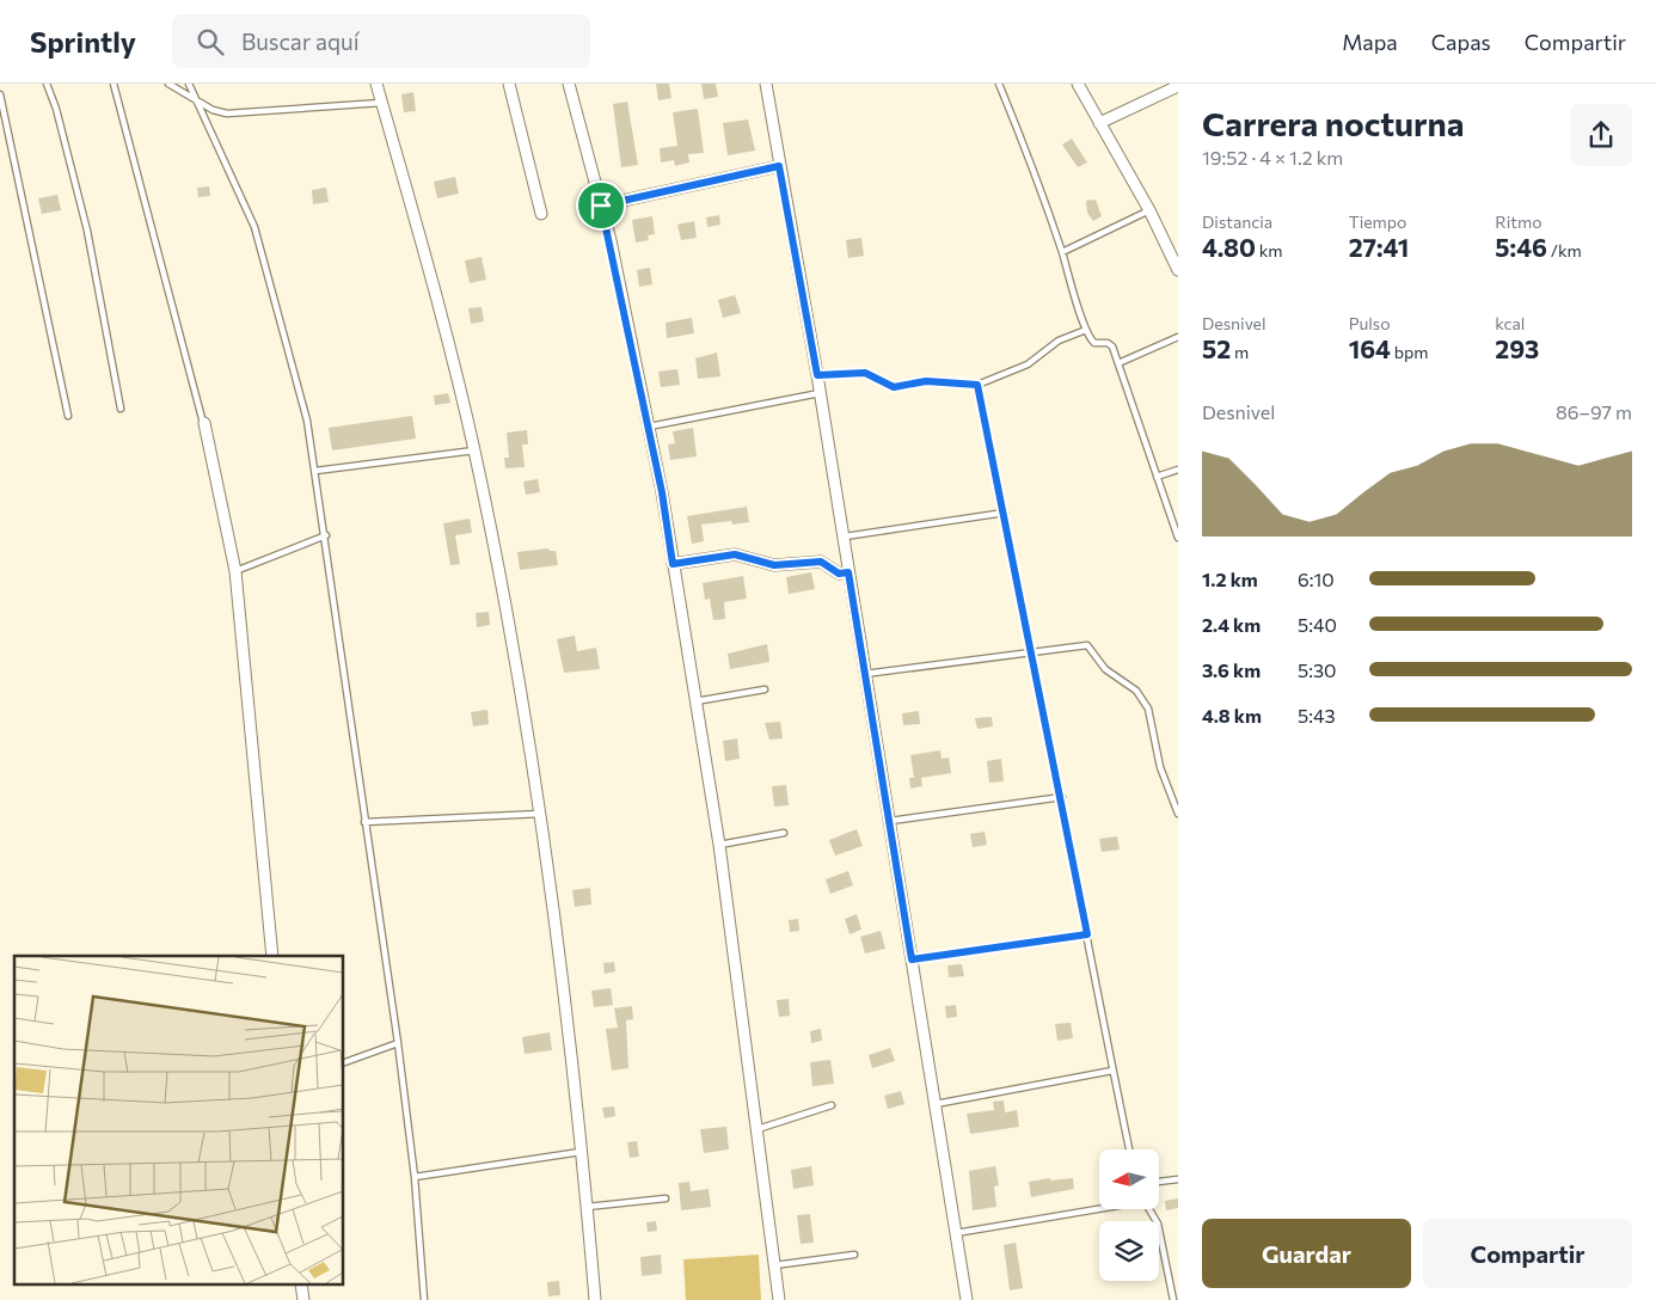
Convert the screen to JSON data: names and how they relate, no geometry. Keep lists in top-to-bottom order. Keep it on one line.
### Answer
{"north":"left","page":{"header":"Sprintly","search":"Buscar aquí","nav":["Mapa","Capas","Compartir"],"heading":["Carrera nocturna","19:52 · 4 × 1.2 km"],"stats":[["Distancia","4.80 km"],["Tiempo","27:41"],["Ritmo","5:46 /km"],["Desnivel","52 m"],["Pulso","164 bpm"],["kcal","293"]],"chart":["Desnivel","86–97 m"],"list":[{"name":"1.2 km","note":"6:10"},{"name":"2.4 km","note":"5:40"},{"name":"3.6 km","note":"5:30"},{"name":"4.8 km","note":"5:43"}],"buttons":["Guardar","Compartir"]}}
